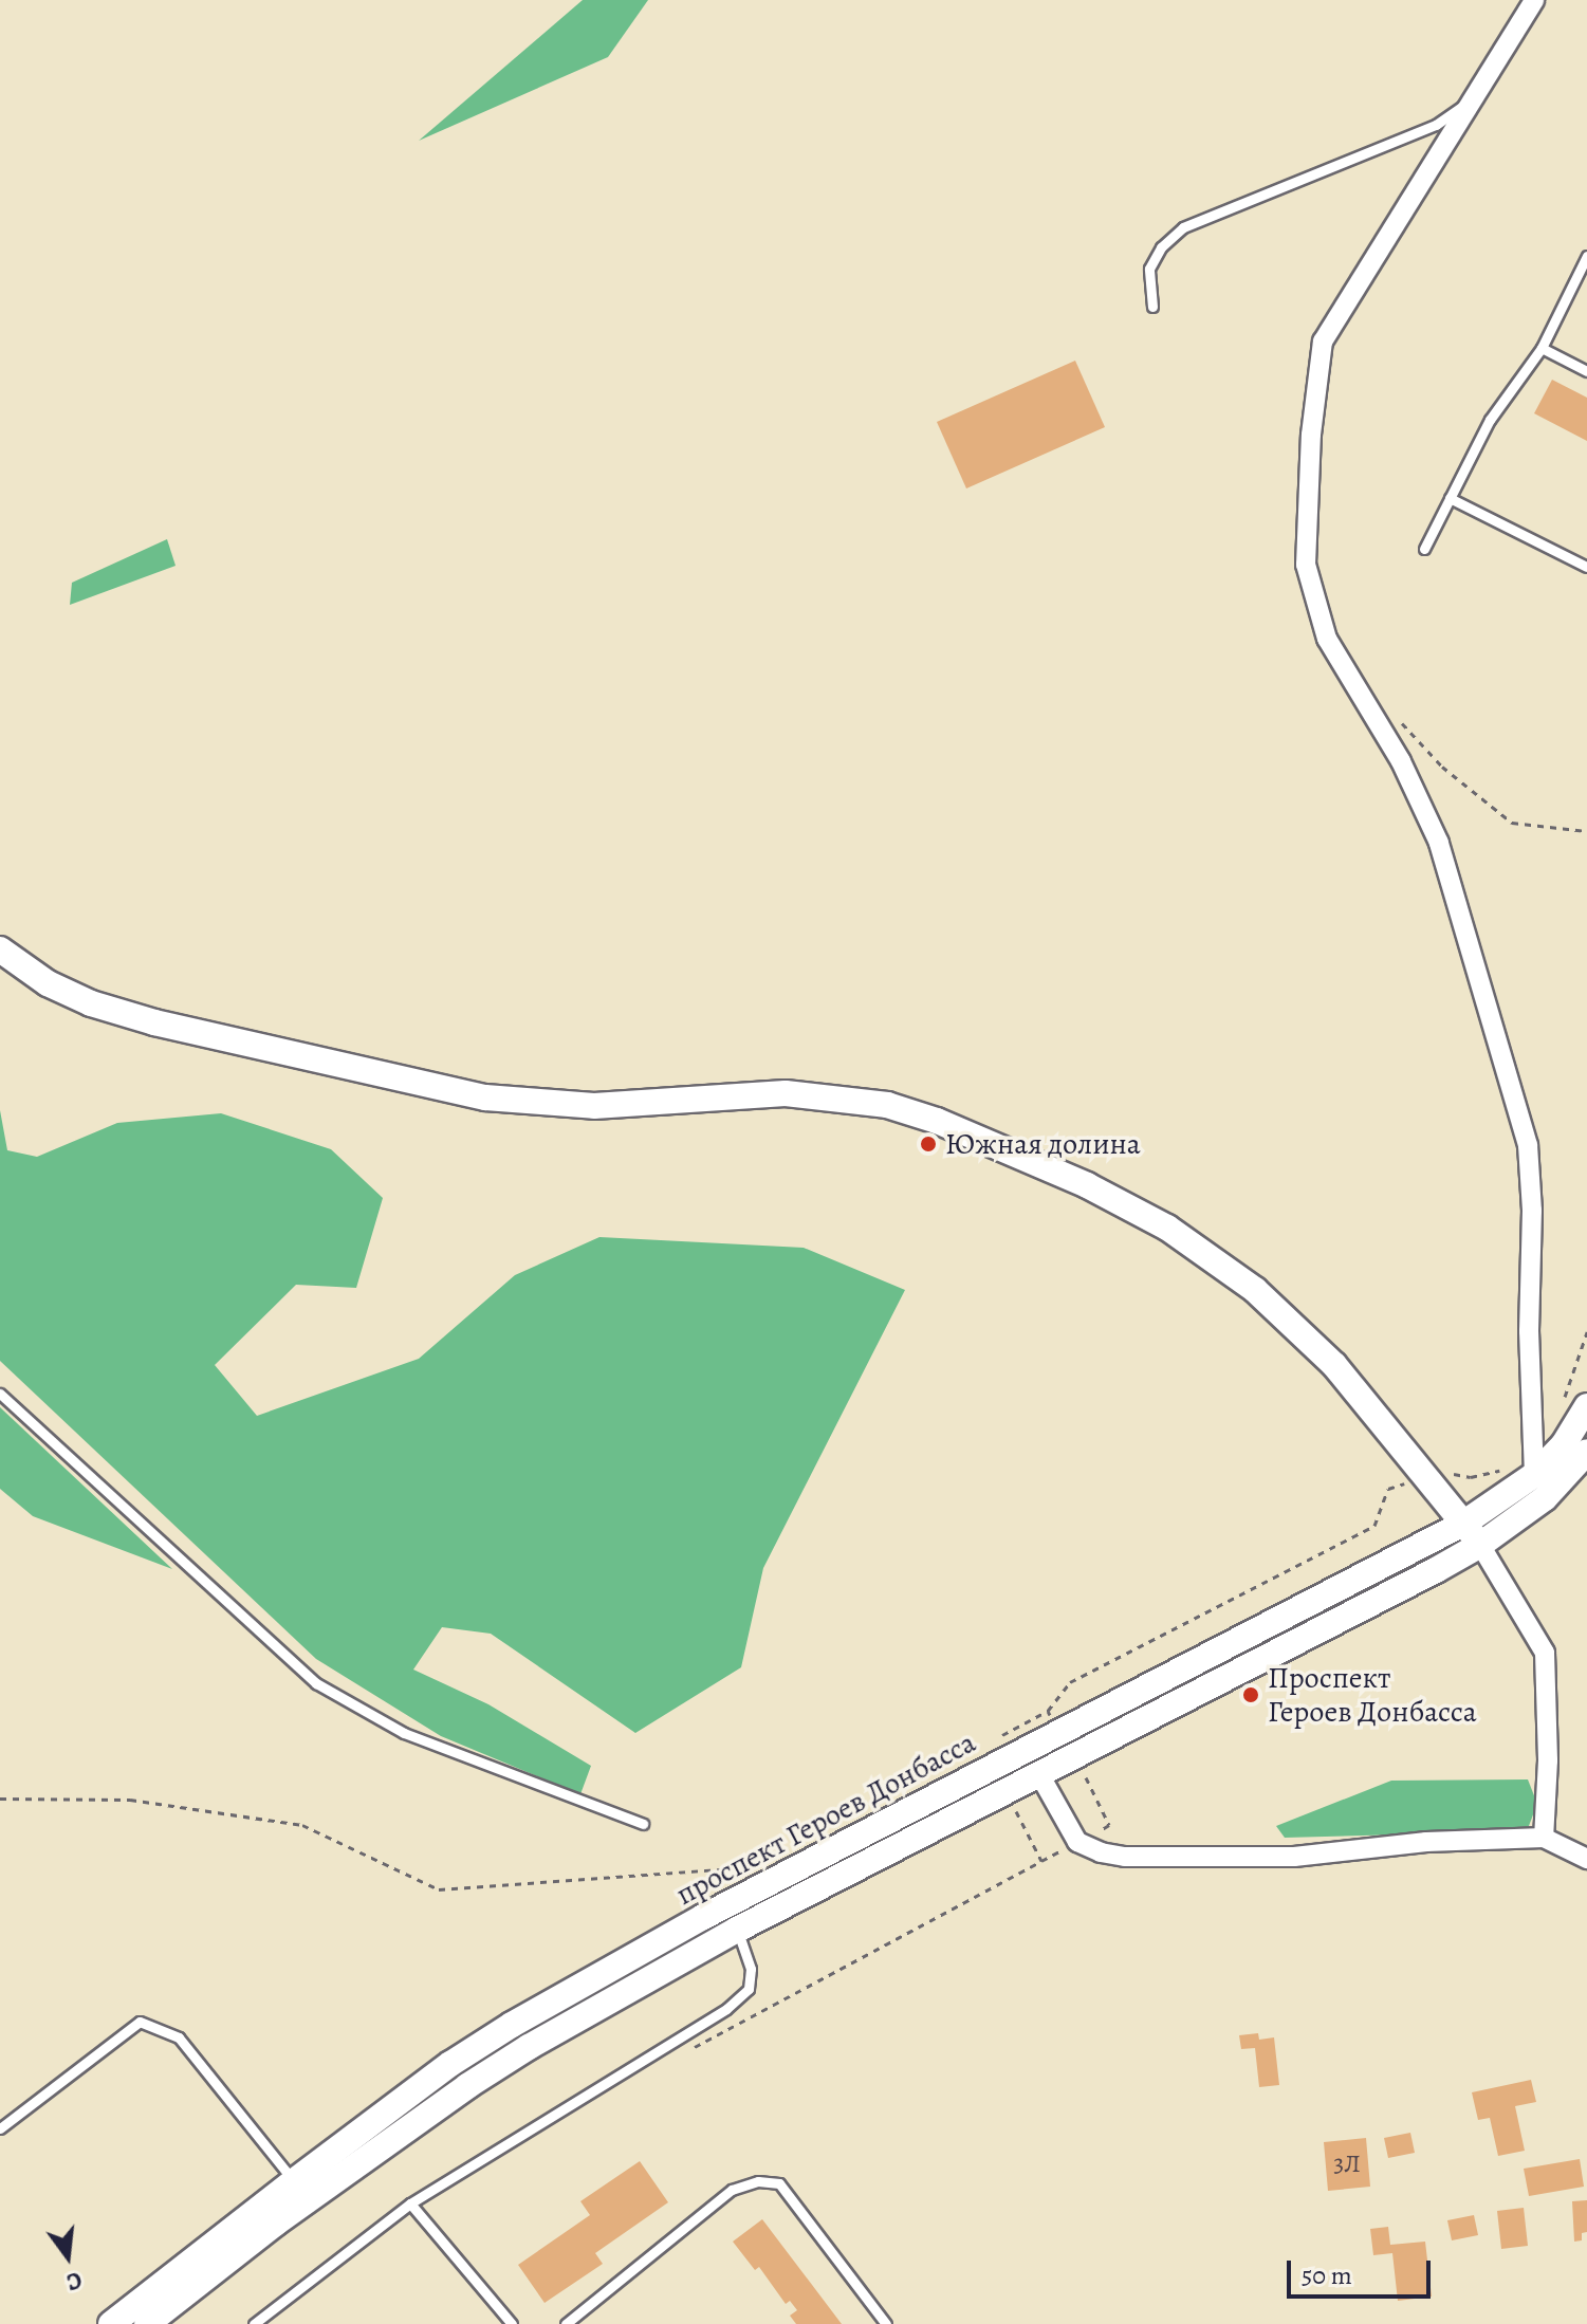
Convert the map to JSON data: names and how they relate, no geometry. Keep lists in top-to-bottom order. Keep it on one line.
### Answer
{"streets":{"street":["проспект Героев Донбасса"]},"places":["Южная долина","Проспект Героев Донбасса"],"house_numbers":["3Л"],"scale_bar":"50 m","north":"bottom"}
